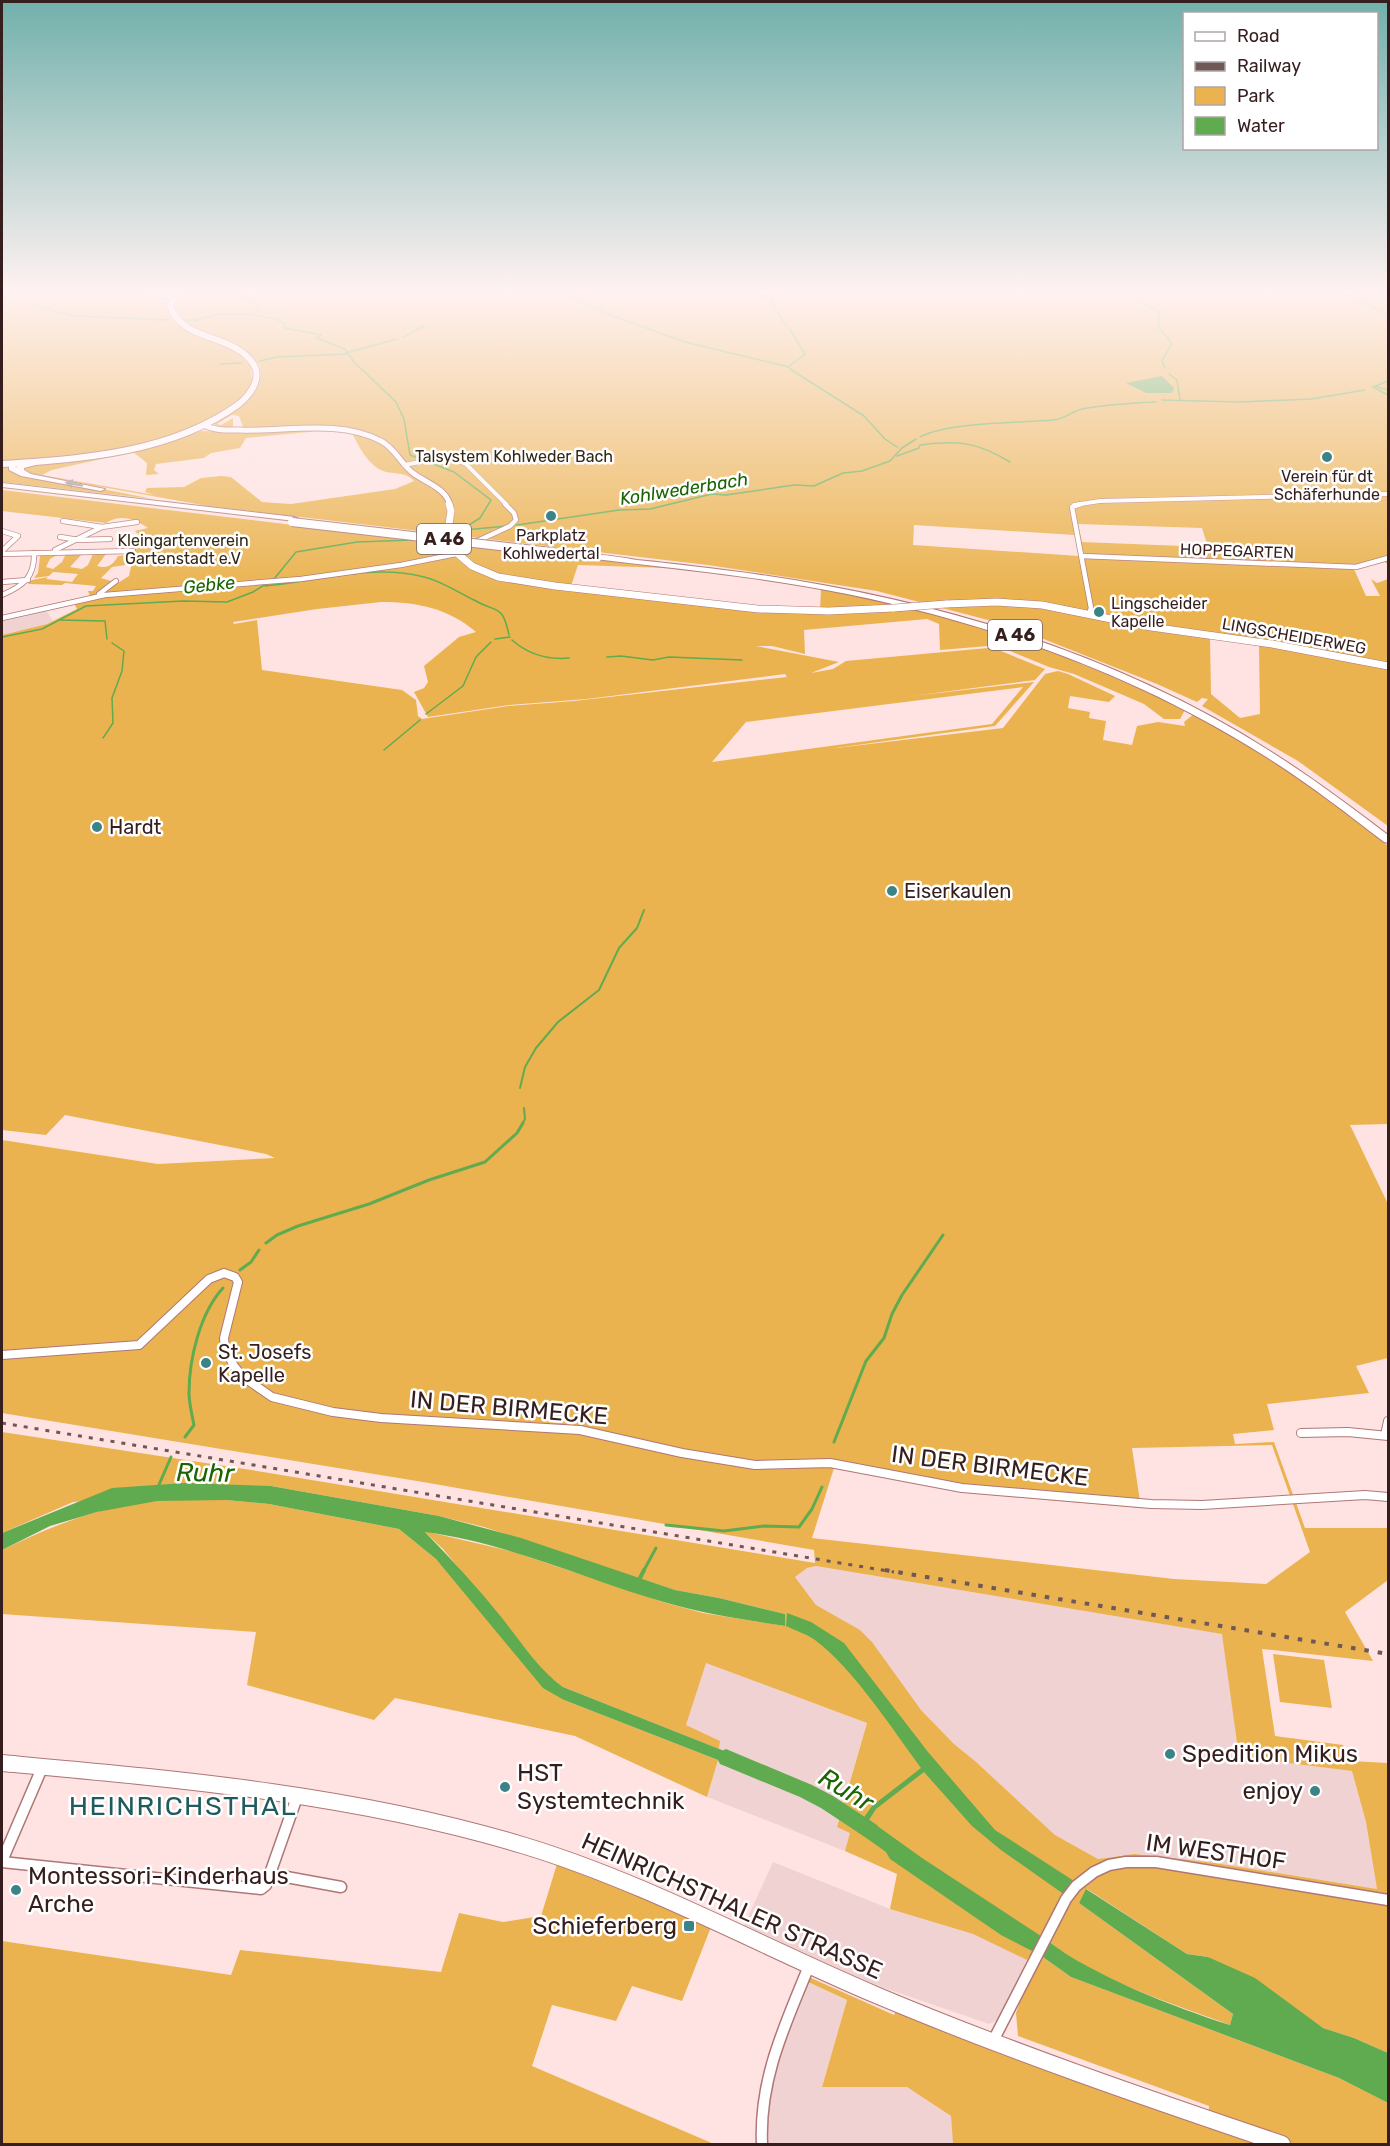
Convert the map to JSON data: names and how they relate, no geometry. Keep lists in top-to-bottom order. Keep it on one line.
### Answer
{"streets":{"highway":["A 46"],"main road":["HEINRICHSTHALER STRASSE"],"street":["HOPPEGARTEN","LINGSCHEIDERWEG","IN DER BIRMECKE","IM WESTHOF"]},"crossings":[["IM WESTHOF","HEINRICHSTHALER STRASSE"]],"districts":["HEINRICHSTHAL"],"water":["Kohlwederbach","Gebke","Ruhr"],"parks":["Talsystem Kohlweder Bach","Kleingartenverein Gartenstadt e.V"],"places":{"other":["Verein für dt Schäferhunde","Parkplatz Kohlwedertal","Lingscheider Kapelle","Hardt","Eiserkaulen","St. Josefs Kapelle","Spedition Mikus","HST Systemtechnik","enjoy","Montessori-Kinderhaus Arche"],"transit":["Schieferberg"]},"legend":["Road","Railway","Park","Water"]}
